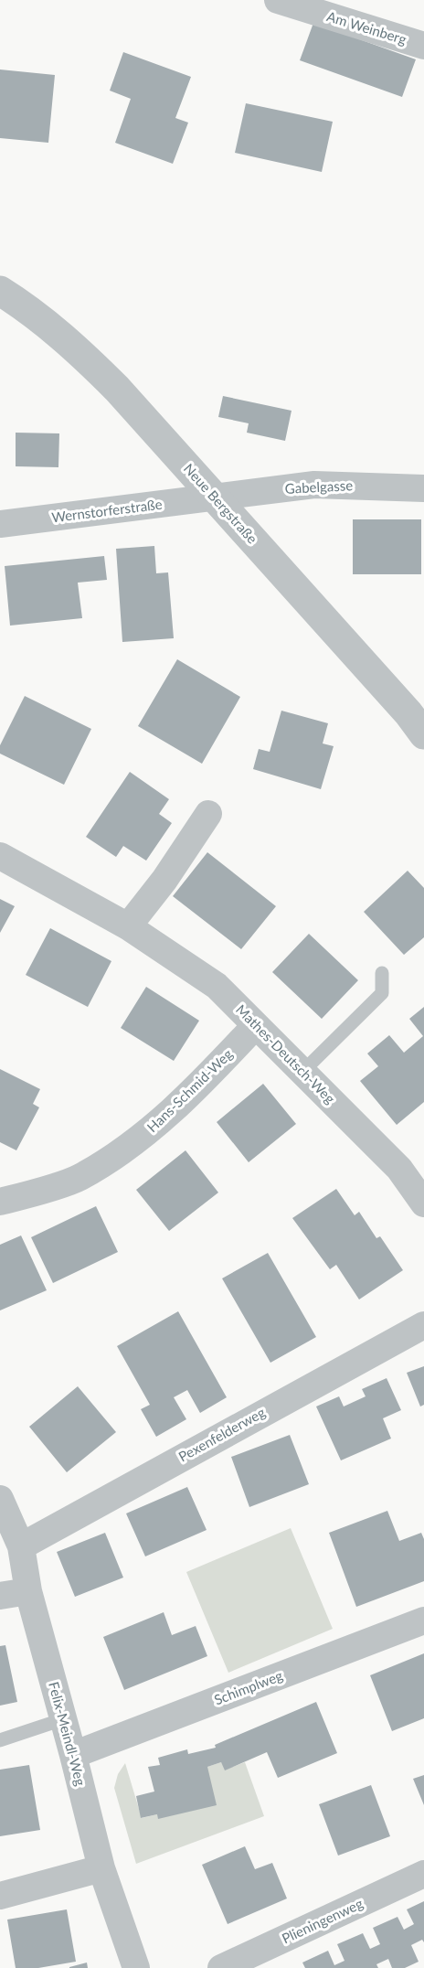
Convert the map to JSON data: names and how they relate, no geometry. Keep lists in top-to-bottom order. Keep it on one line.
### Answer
{"streets":{"street":["Am Weinberg","Gabelgasse","Neue Bergstraße","Wernstorferstraße","Mathes-Deutsch-Weg","Hans-Schmid-Weg","Pexenfelderweg","Schimplweg","Felix-Meindl-Weg","Plieningenweg"]},"crossings":[["Gabelgasse","Neue Bergstraße"],["Gabelgasse","Wernstorferstraße"],["Neue Bergstraße","Wernstorferstraße"],["Mathes-Deutsch-Weg","Hans-Schmid-Weg"],["Pexenfelderweg","Felix-Meindl-Weg"],["Schimplweg","Felix-Meindl-Weg"]]}
